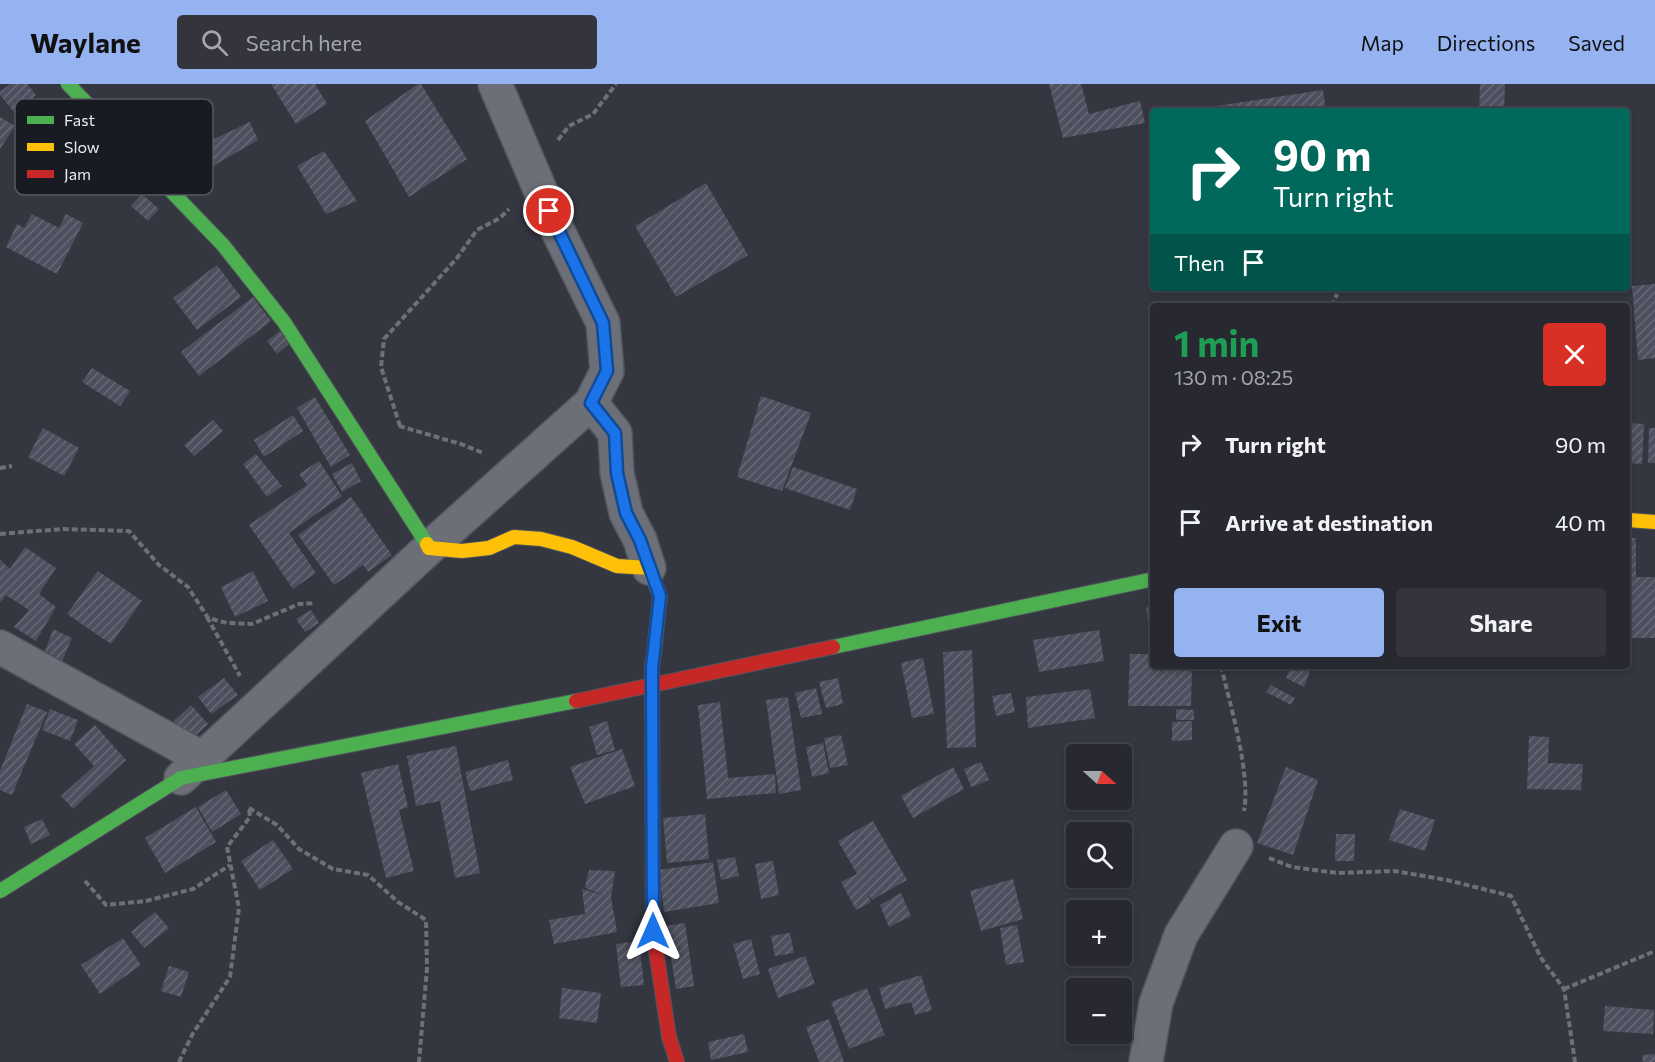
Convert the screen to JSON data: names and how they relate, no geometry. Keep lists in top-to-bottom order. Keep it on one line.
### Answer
{"legend":["Fast","Slow","Jam"],"north":"right","page":{"header":"Waylane","search":"Search here","nav":["Map","Directions","Saved"],"turn":["90 m","Turn right"],"then":"Then","heading":["1 min","130 m · 08:25"],"list":[{"name":"Turn right","value":"90 m"},{"name":"Arrive at destination","value":"40 m"}],"buttons":["Exit","Share"],"map_buttons":["+","−"]}}
